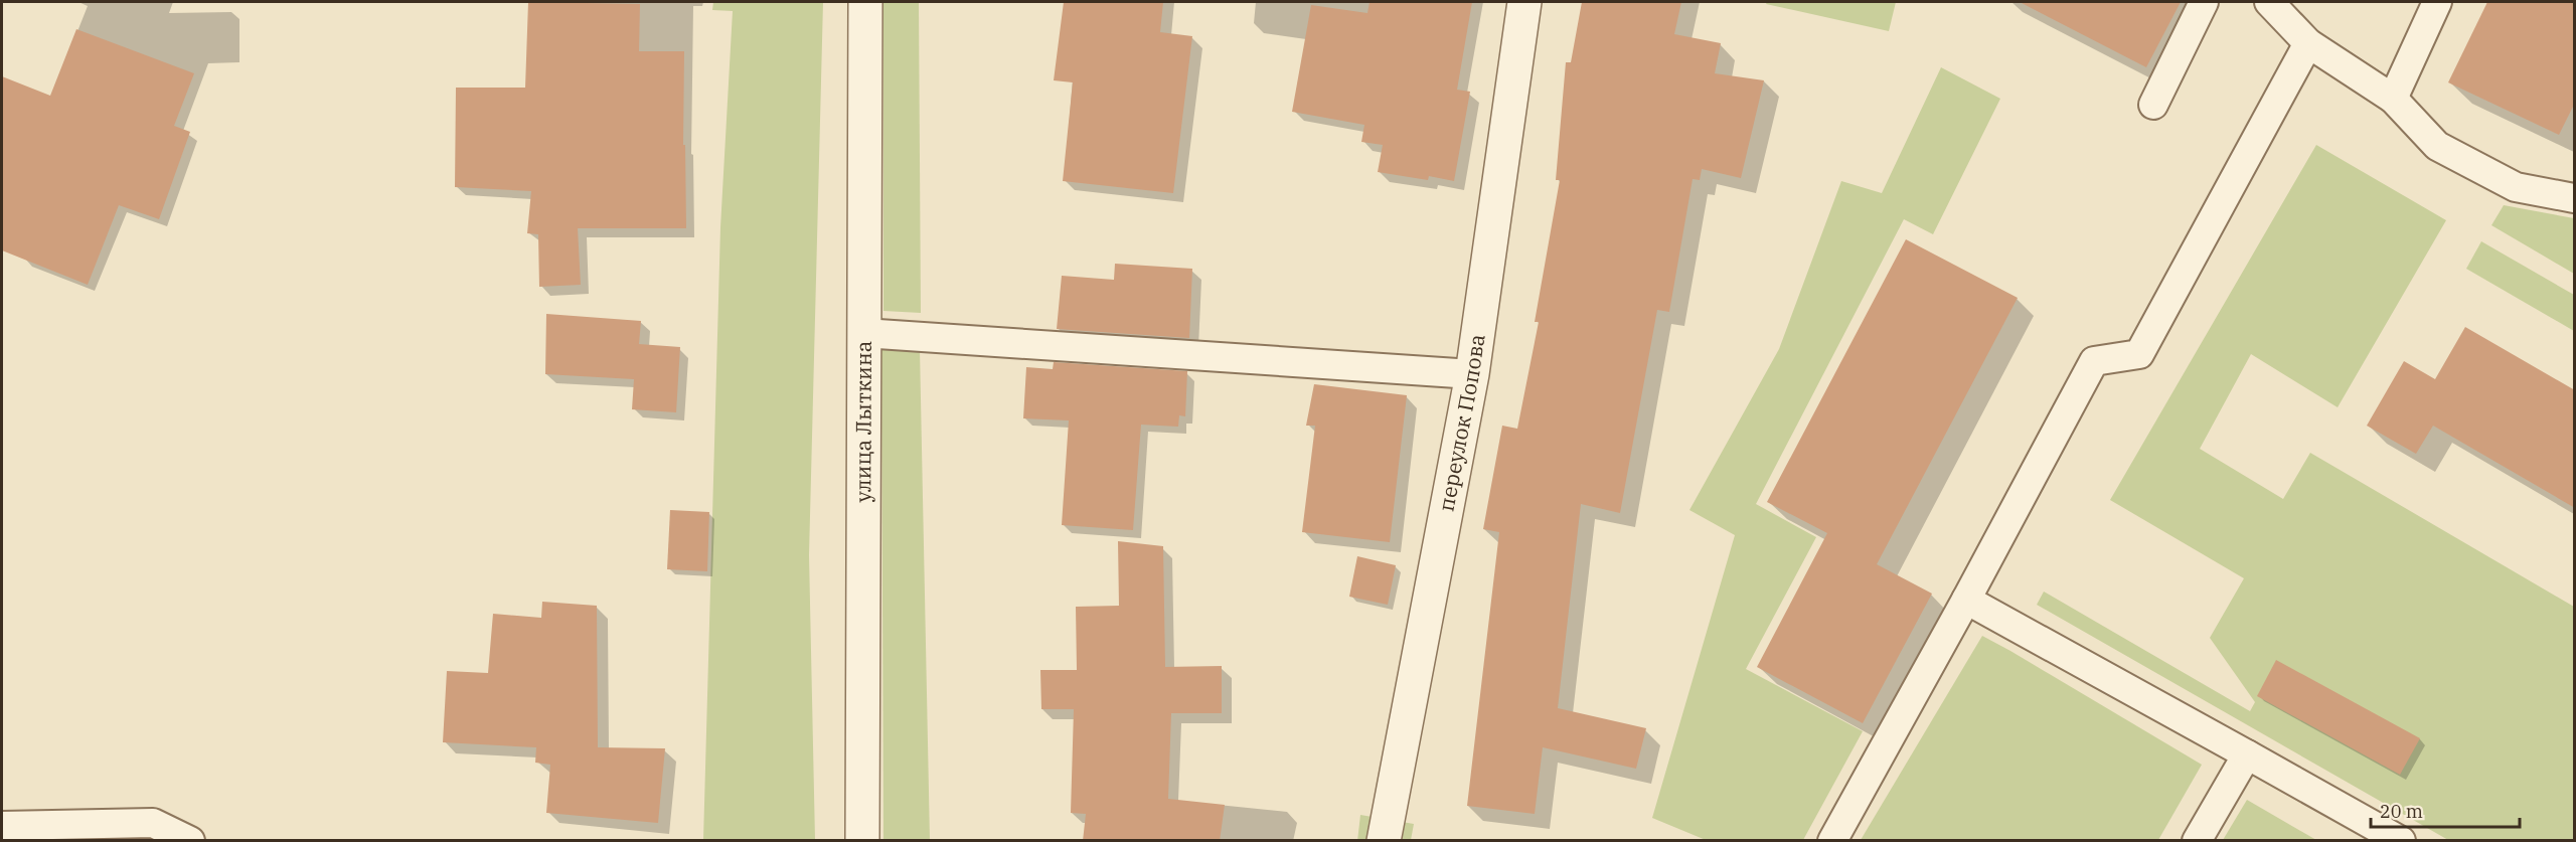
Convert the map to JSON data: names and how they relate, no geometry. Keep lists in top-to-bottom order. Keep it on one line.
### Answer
{"streets":{"street":["улица Лыткина","переулок Попова"]},"scale_bar":"20 m"}
